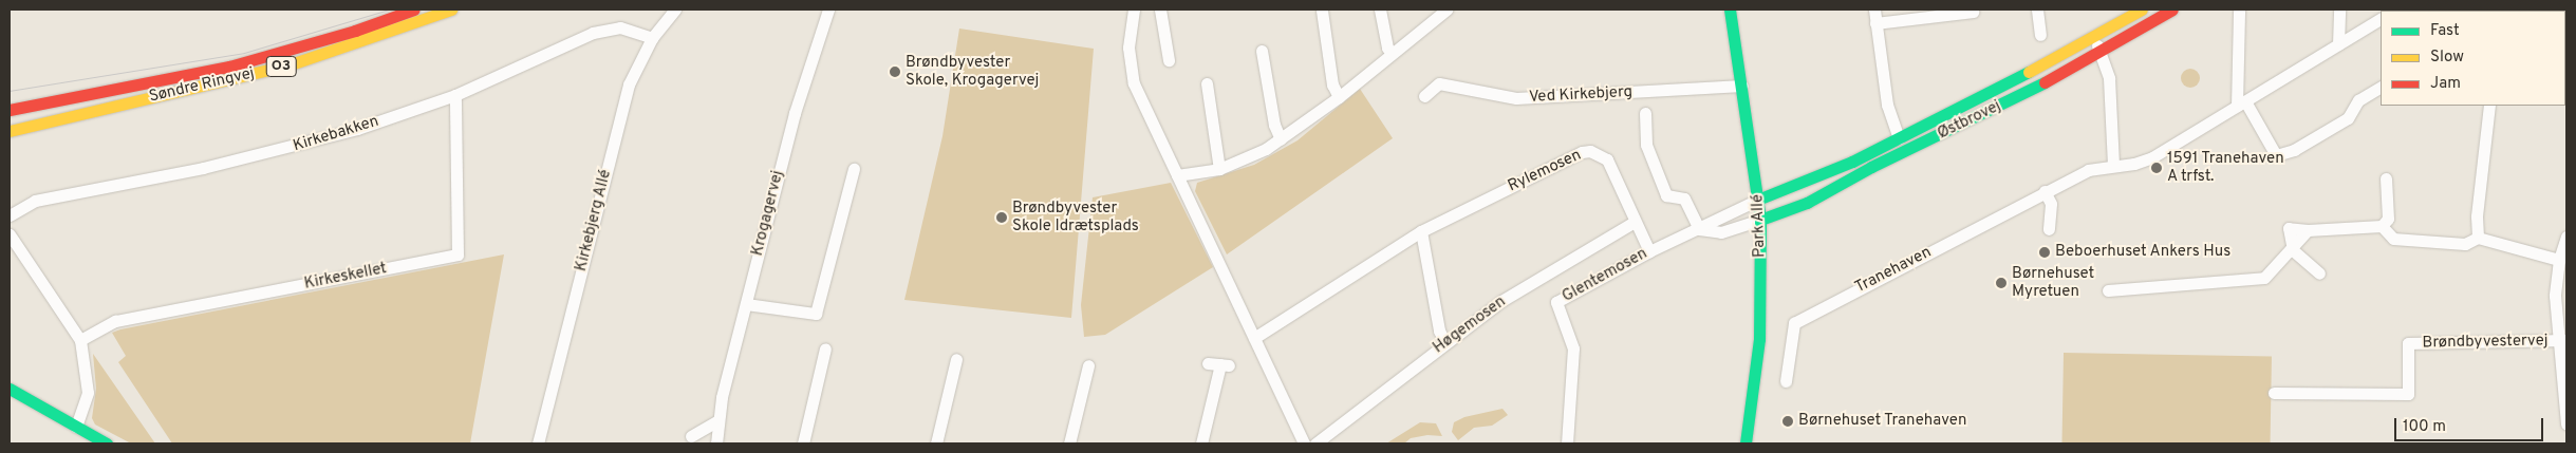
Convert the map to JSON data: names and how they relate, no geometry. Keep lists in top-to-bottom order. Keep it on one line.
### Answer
{"streets":{"street":["O3","Søndre Ringvej","Ved Kirkebjerg","Østbrovej","Kirkebakken","Rylemosen","Krogagervej","Kirkebjerg Allé","Park Allé","Tranehaven","Glentemosen","Kirkeskellet","Høgemosen","Brøndbyvestervej"]},"crossings":[["Ved Kirkebjerg","Park Allé"],["Østbrovej","Park Allé"],["Østbrovej","Glentemosen"],["Kirkebakken","Kirkebjerg Allé"],["Kirkebakken","Kirkeskellet"],["Rylemosen","Glentemosen"],["Rylemosen","Høgemosen"],["Park Allé","Glentemosen"]],"places":["Brøndbyvester Skole, Krogagervej","1591 Tranehaven A trfst.","Brøndbyvester Skole Idrætsplads","Beboerhuset Ankers Hus","Børnehuset Myretuen","Børnehuset Tranehaven"],"legend":["Fast","Slow","Jam"],"scale_bar":"100 m"}
